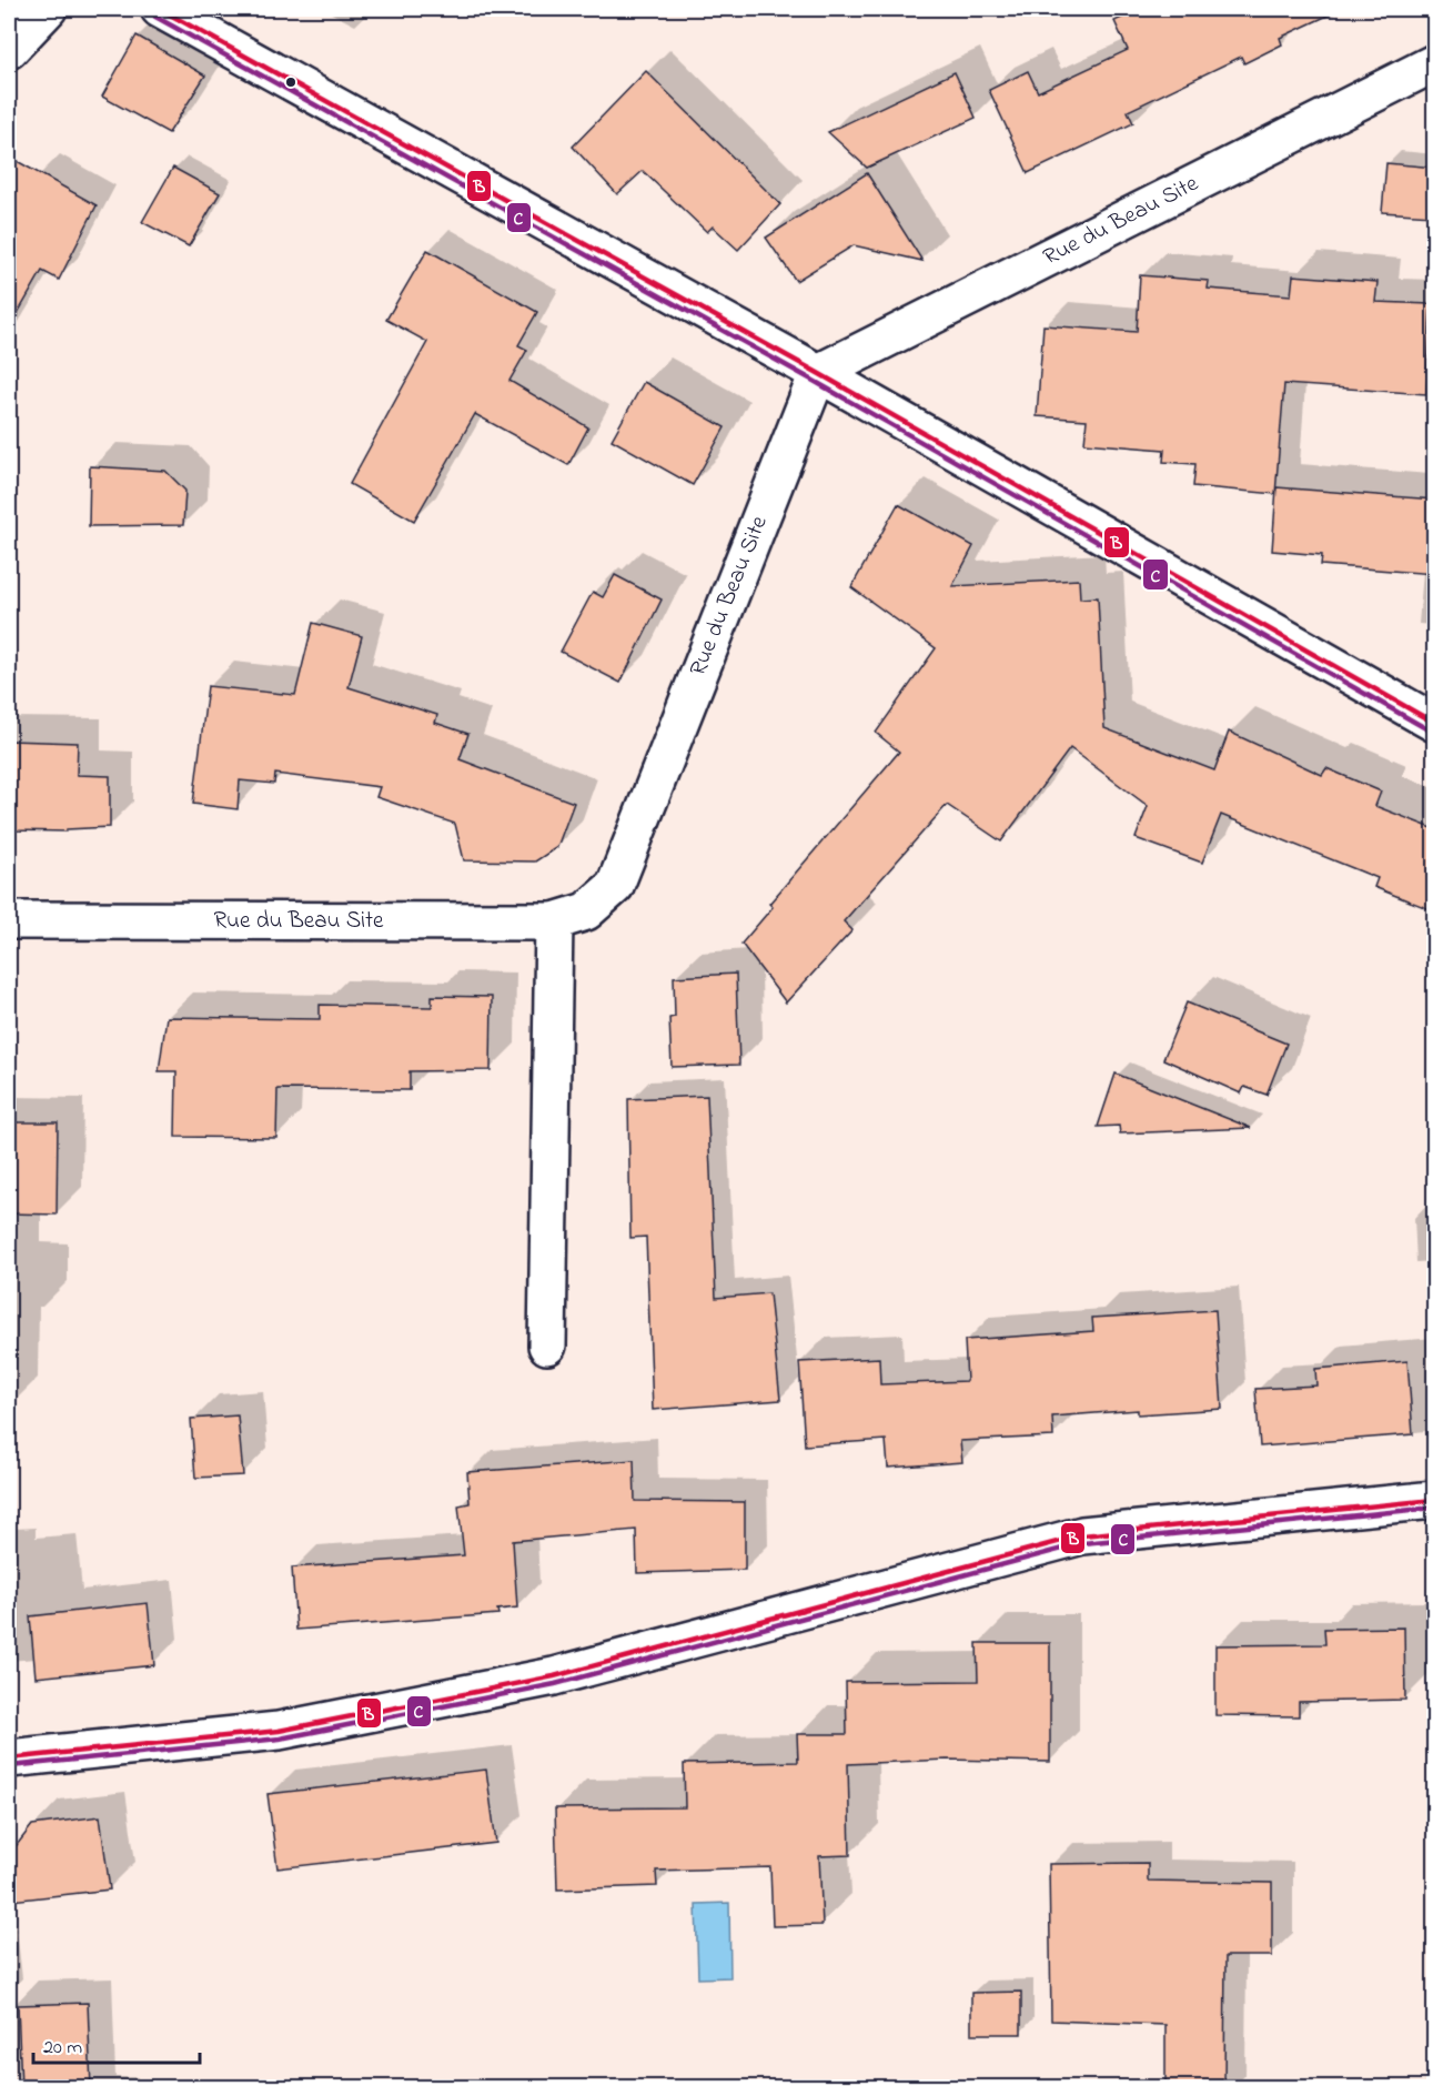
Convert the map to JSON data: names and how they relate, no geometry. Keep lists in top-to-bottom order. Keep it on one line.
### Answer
{"streets":{"street":["Rue du Beau Site"]},"lines":["transit line B","transit line C"],"scale_bar":"20 m"}
